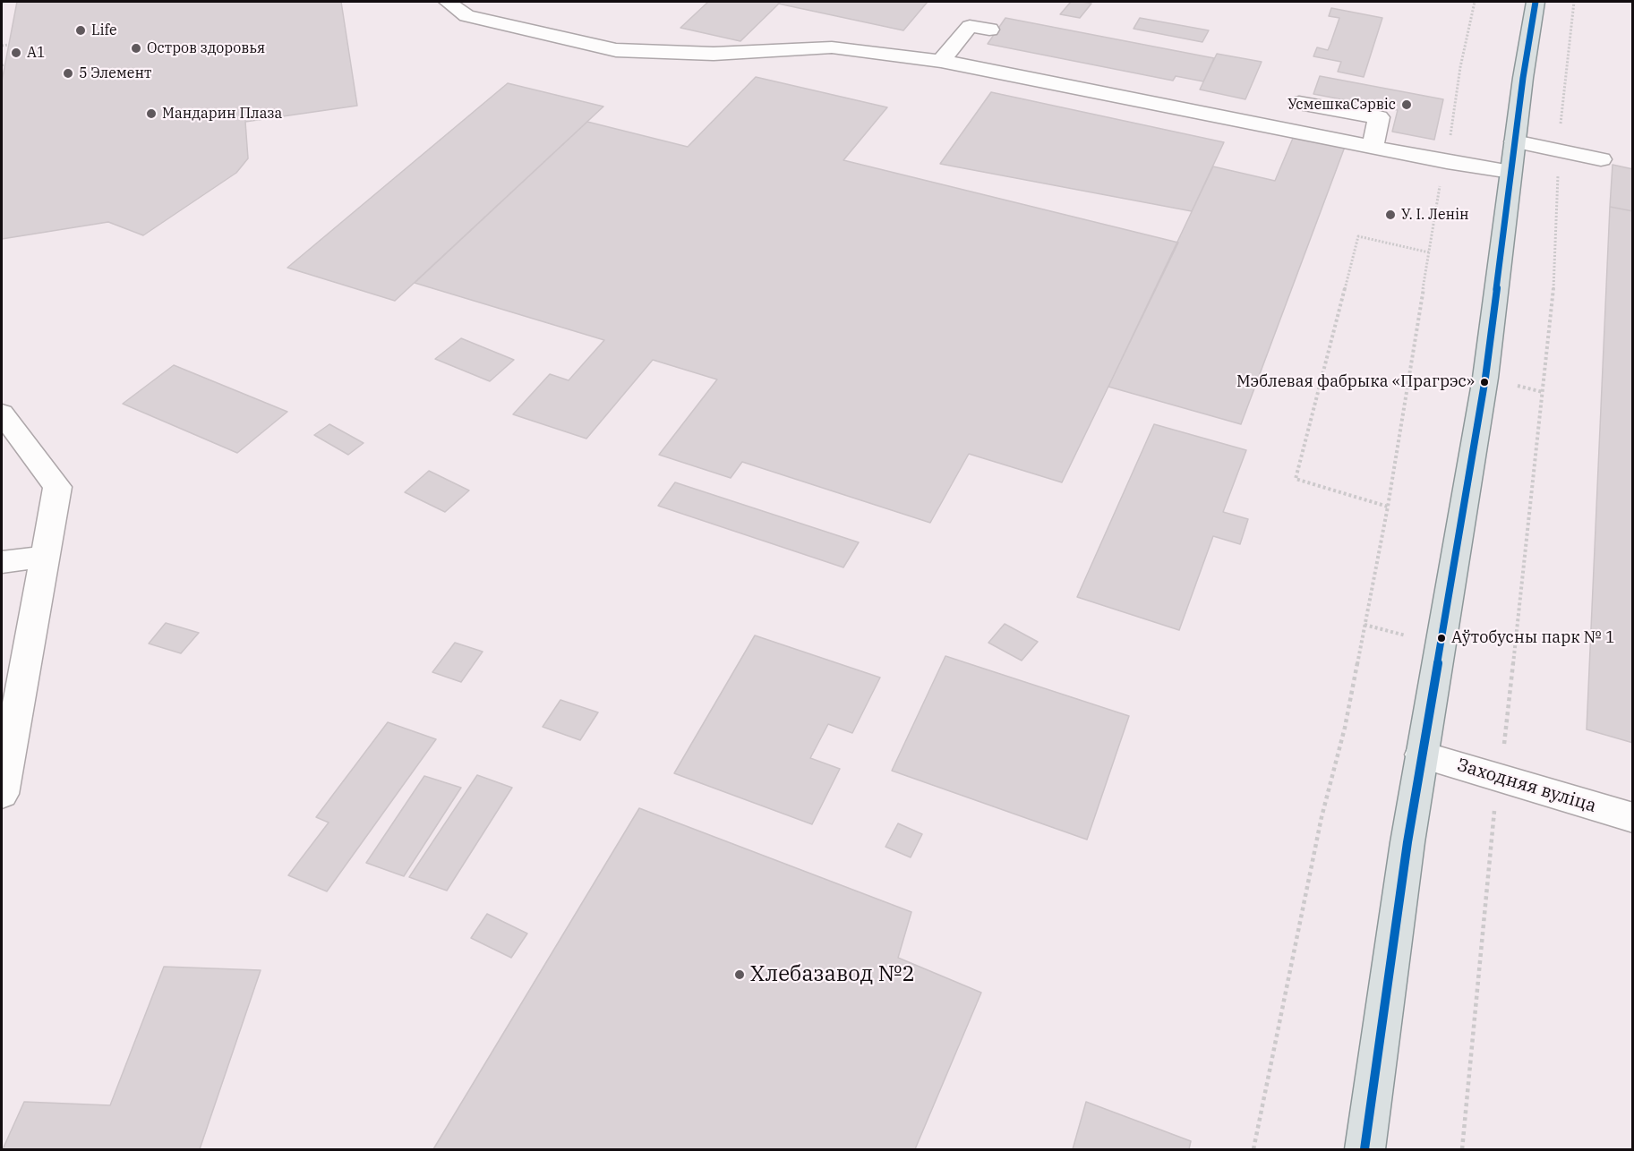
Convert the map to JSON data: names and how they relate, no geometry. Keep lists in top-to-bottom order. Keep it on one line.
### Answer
{"streets":{"street":["Заходняя вуліца"]},"places":["Life","Остров здоровья","A1","5 Элемент","УсмешкаСэрвіс","Мандарин Плаза","У. І. Ленін","Мэблевая фабрыка «Прагрэс»","Аўтобусны парк № 1","Хлебазавод №2"]}
